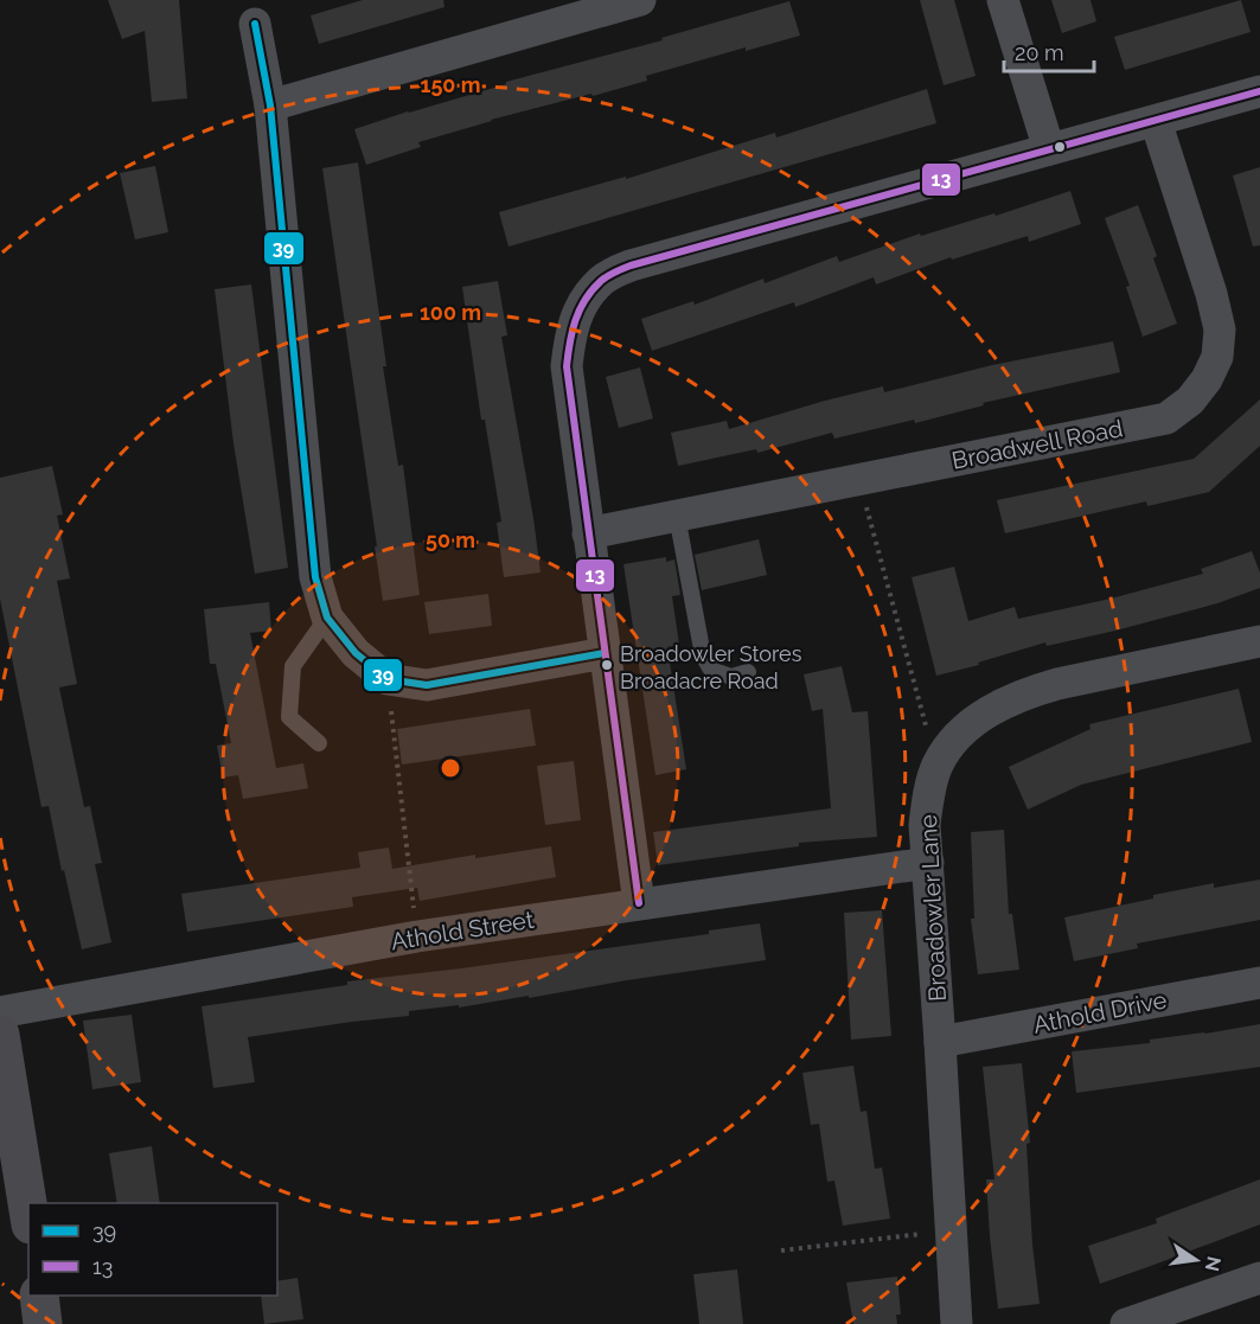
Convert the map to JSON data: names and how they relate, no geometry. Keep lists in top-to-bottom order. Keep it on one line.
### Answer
{"streets":{"street":["Broadwell Road","Broadowler Lane","Athold Street","Athold Drive"]},"crossings":[["Broadowler Lane","Athold Street"],["Broadowler Lane","Athold Drive"]],"places":["Broadowler Stores Broadacre Road"],"lines":["transit line 39","transit line 13"],"legend":["39","13"],"scale_bar":"20 m","north":"right","rings":["150 m","100 m","50 m"]}
